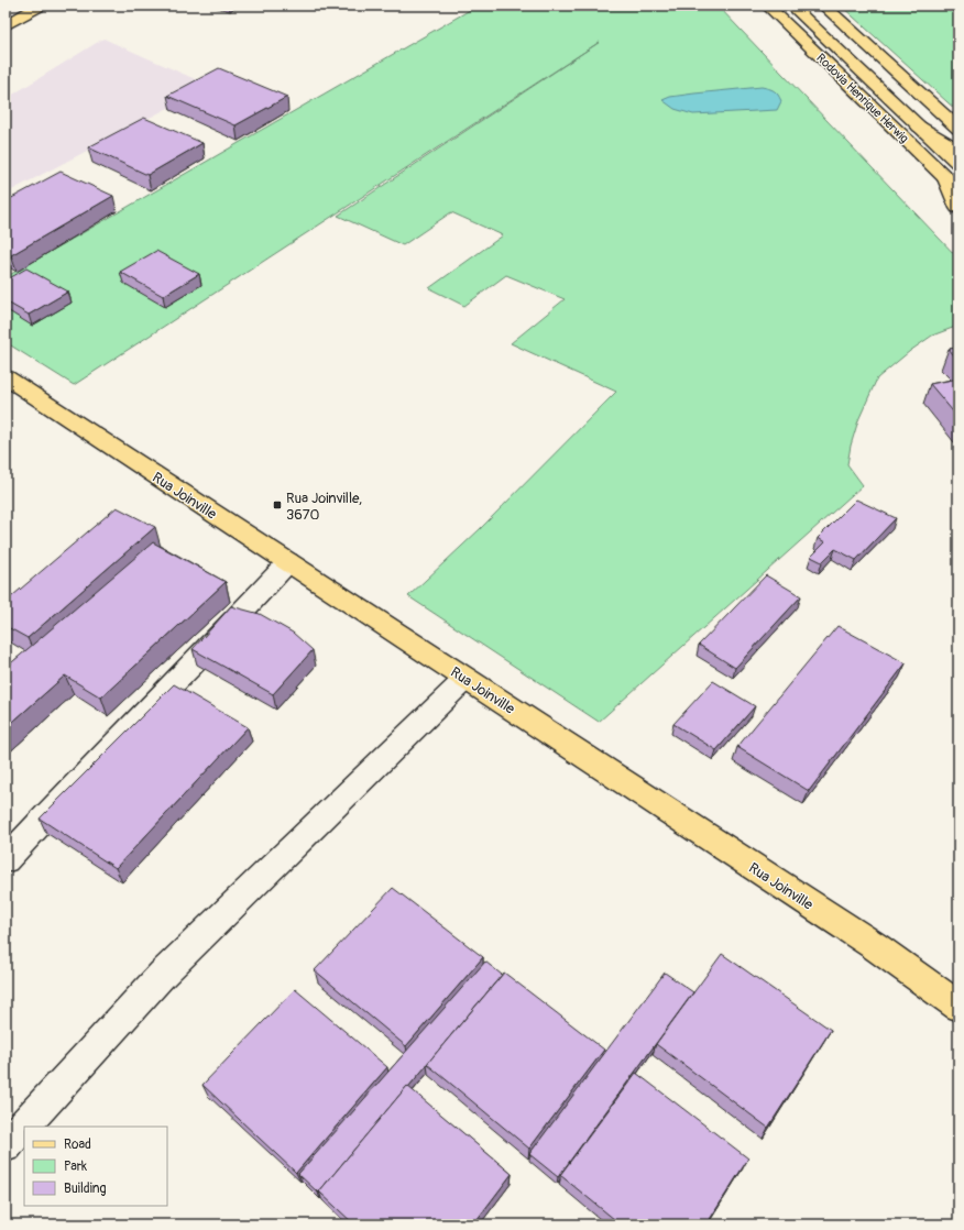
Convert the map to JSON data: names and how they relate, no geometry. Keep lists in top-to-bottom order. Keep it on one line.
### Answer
{"streets":{"main road":["Rodovia Henrique Herwig","Rua Joinville"]},"places":{"transit":["Rua Joinville, 3670"]},"legend":["Road","Park","Building"]}
